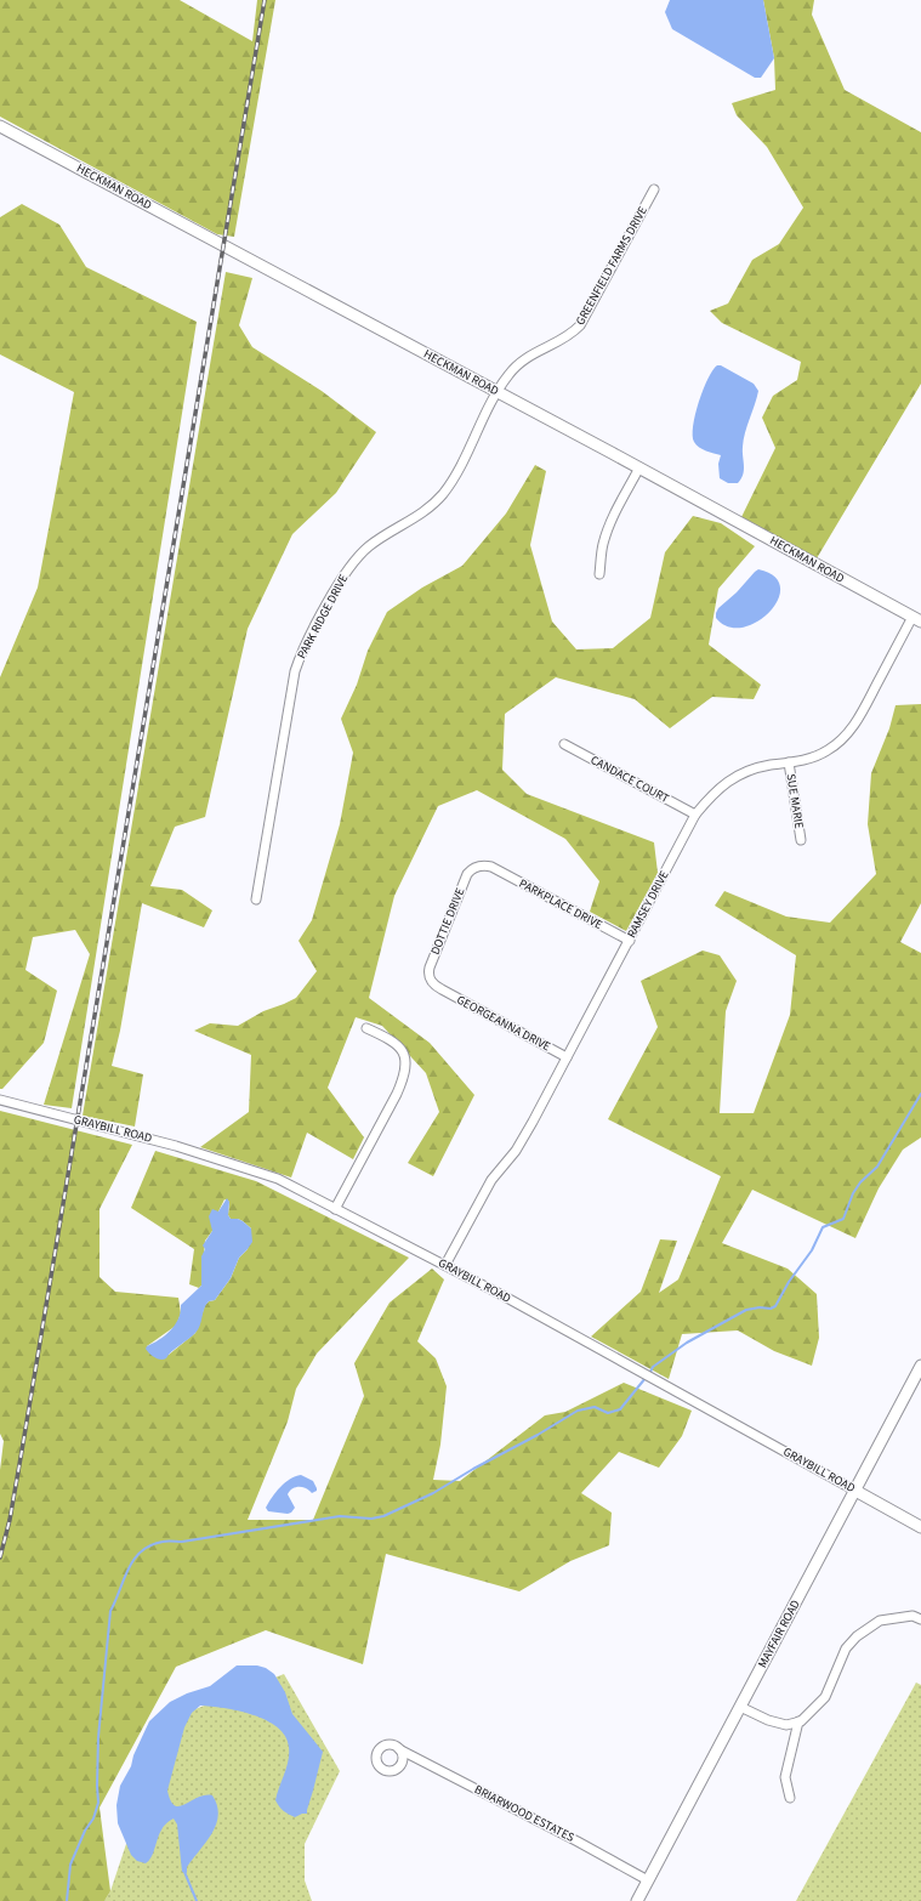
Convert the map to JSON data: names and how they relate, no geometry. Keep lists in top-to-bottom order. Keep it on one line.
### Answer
{"streets":{"street":["HECKMAN ROAD","GREENFIELD FARMS DRIVE","PARK RIDGE DRIVE","CANDACE COURT","SUE MARIE","PARKPLACE DRIVE","RAMSEY DRIVE","DOTTIE DRIVE","GEORGEANNA DRIVE","GRAYBILL ROAD","MAYFAIR ROAD","BRIARWOOD ESTATES"]},"crossings":[["HECKMAN ROAD","GREENFIELD FARMS DRIVE"],["HECKMAN ROAD","PARK RIDGE DRIVE"],["HECKMAN ROAD","RAMSEY DRIVE"],["GREENFIELD FARMS DRIVE","PARK RIDGE DRIVE"],["CANDACE COURT","RAMSEY DRIVE"],["SUE MARIE","RAMSEY DRIVE"],["PARKPLACE DRIVE","RAMSEY DRIVE"],["PARKPLACE DRIVE","DOTTIE DRIVE"],["RAMSEY DRIVE","GEORGEANNA DRIVE"],["RAMSEY DRIVE","GRAYBILL ROAD"],["DOTTIE DRIVE","GEORGEANNA DRIVE"],["GRAYBILL ROAD","MAYFAIR ROAD"],["MAYFAIR ROAD","BRIARWOOD ESTATES"]]}
